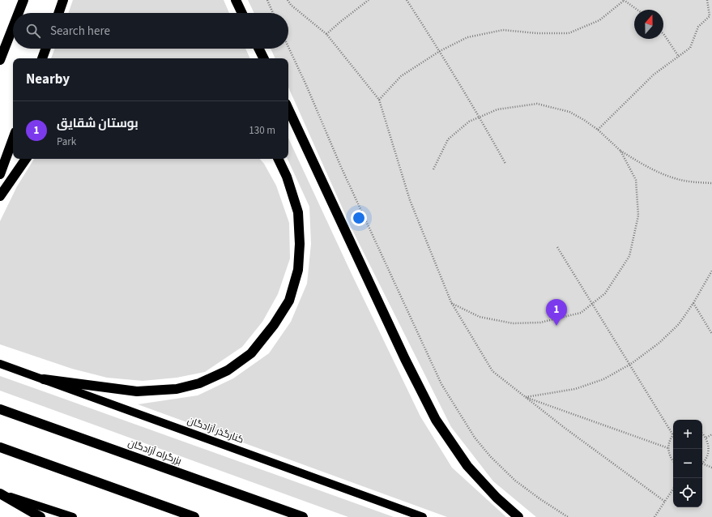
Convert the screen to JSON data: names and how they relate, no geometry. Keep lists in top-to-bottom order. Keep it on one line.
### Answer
{"streets":{"highway":["بزرگراه آزادگان"],"main road":["کنارگذر آزادگان"]},"north":"top","page":{"search":"Search here","heading":"Nearby","list":[{"mark":"1","name":"بوستان شقایق","note":"Park","value":"130 m"}],"pins":"1","map_buttons":["+","−"]}}
